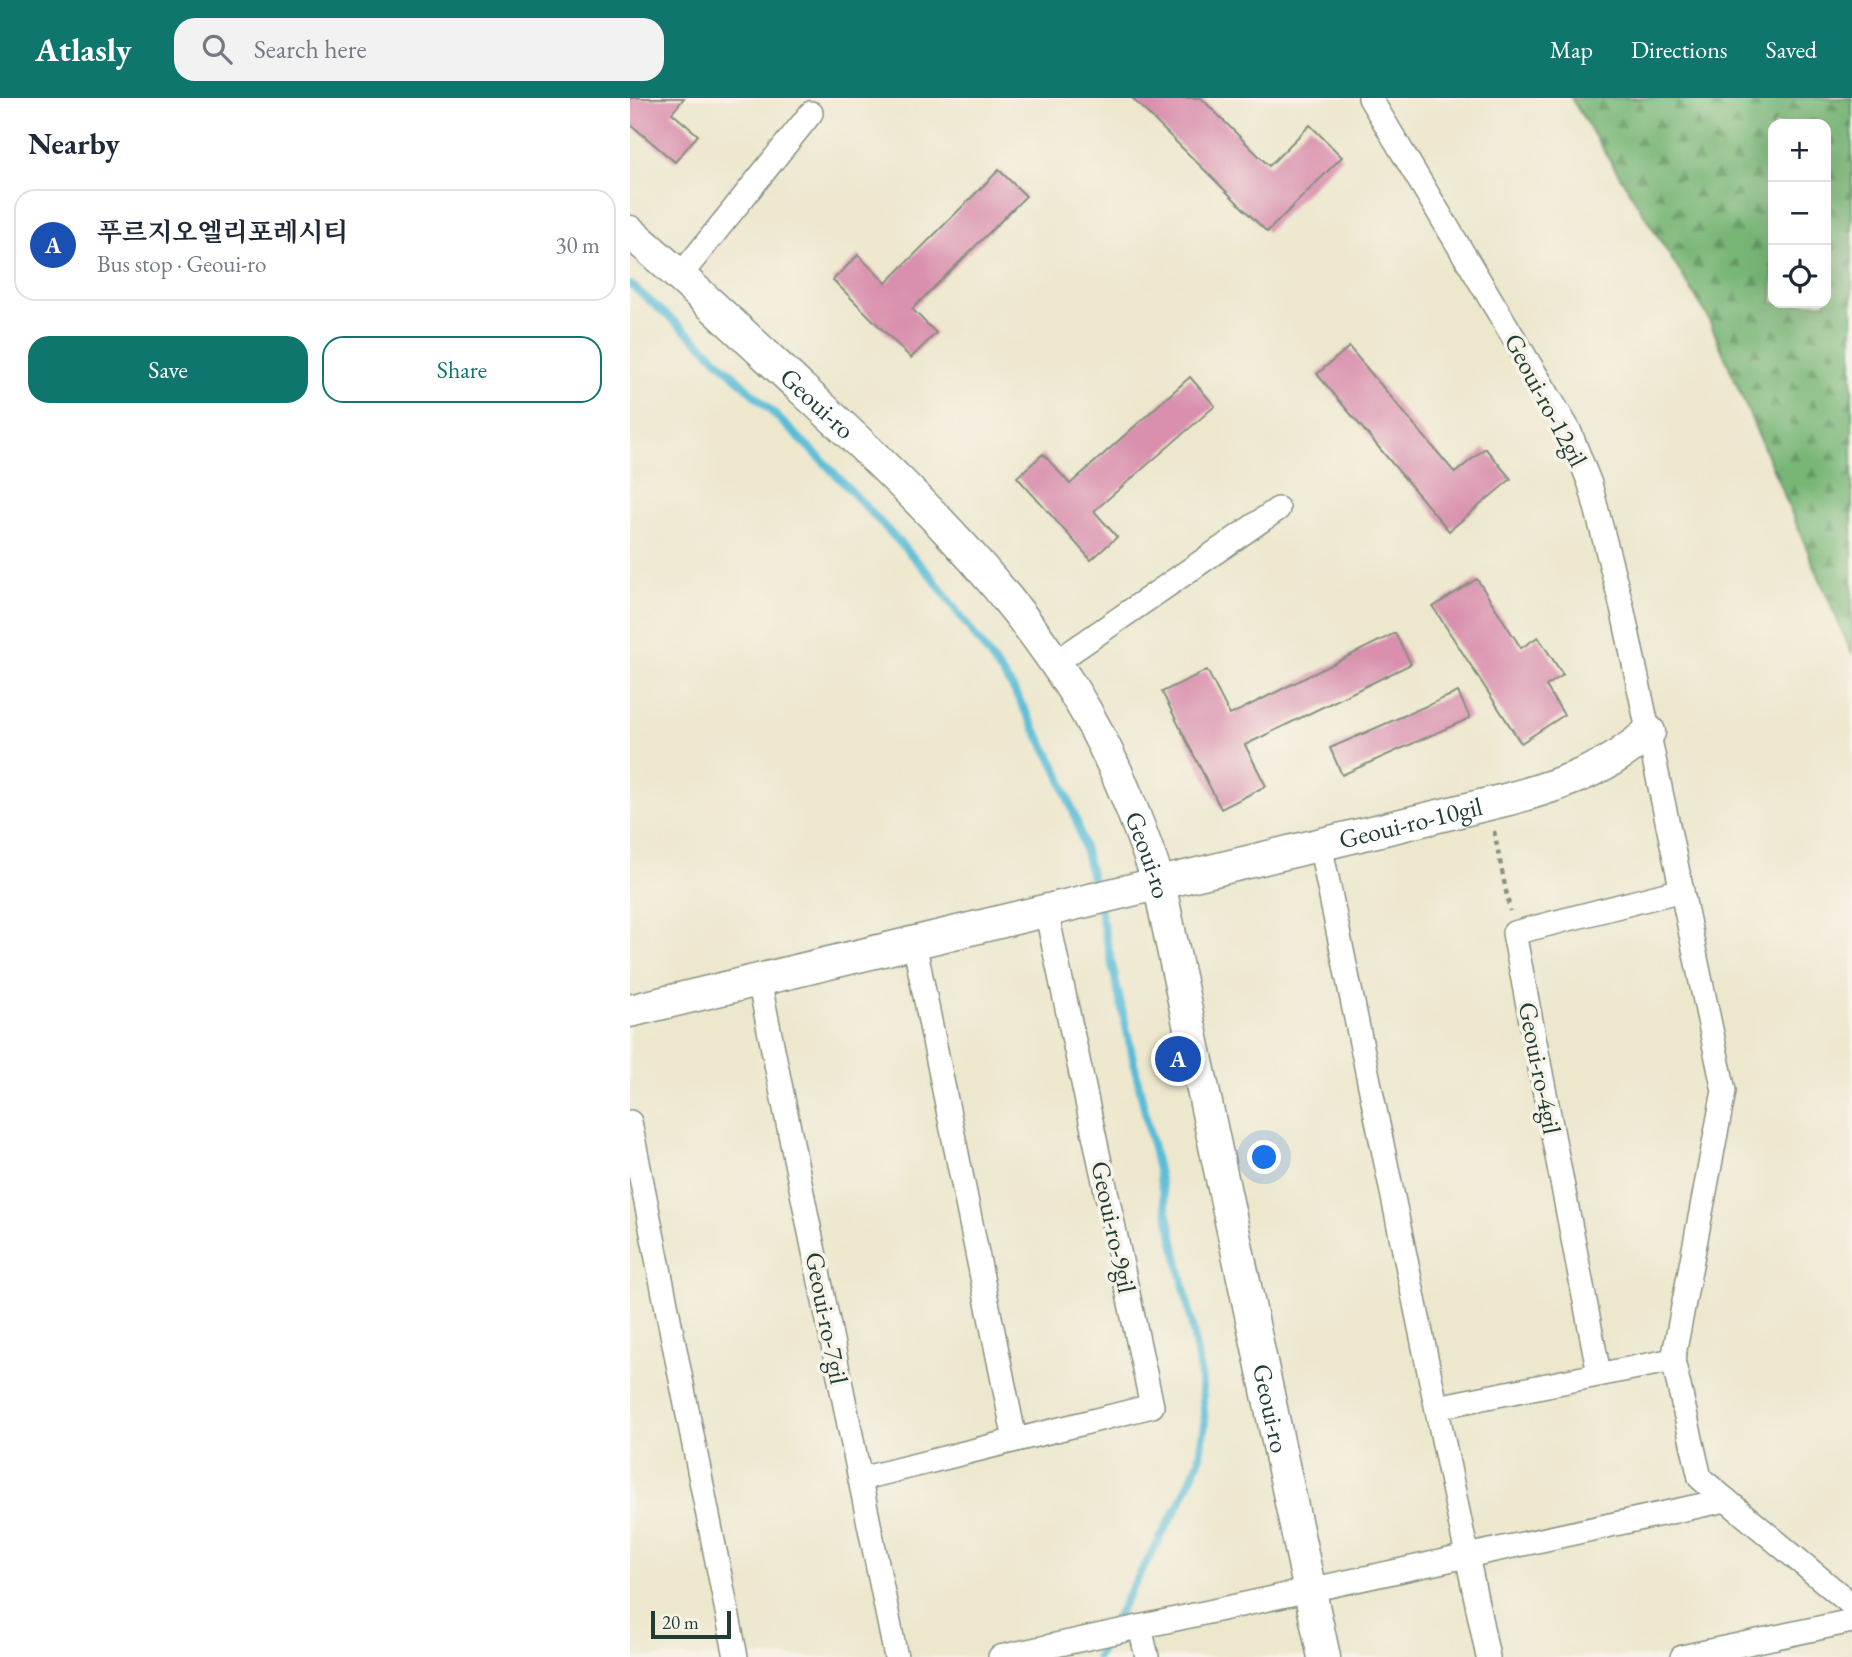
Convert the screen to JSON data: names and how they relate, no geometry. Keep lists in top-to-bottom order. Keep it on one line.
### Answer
{"streets":{"street":["Geoui-ro-12gil","Geoui-ro","Geoui-ro-10gil","Geoui-ro-4gil","Geoui-ro-9gil","Geoui-ro-7gil"]},"crossings":[["Geoui-ro-12gil","Geoui-ro-10gil"],["Geoui-ro","Geoui-ro-10gil"],["Geoui-ro-9gil","Geoui-ro-7gil"]],"scale_bar":"20 m","page":{"header":"Atlasly","search":"Search here","nav":["Map","Directions","Saved"],"heading":"Nearby","map_buttons":["+","−"],"list":[{"mark":"A","name":"푸르지오엘리포레시티","note":"Bus stop · Geoui-ro","value":"30 m"}],"buttons":["Save","Share"],"pins":"A","scale":"20 m"}}
